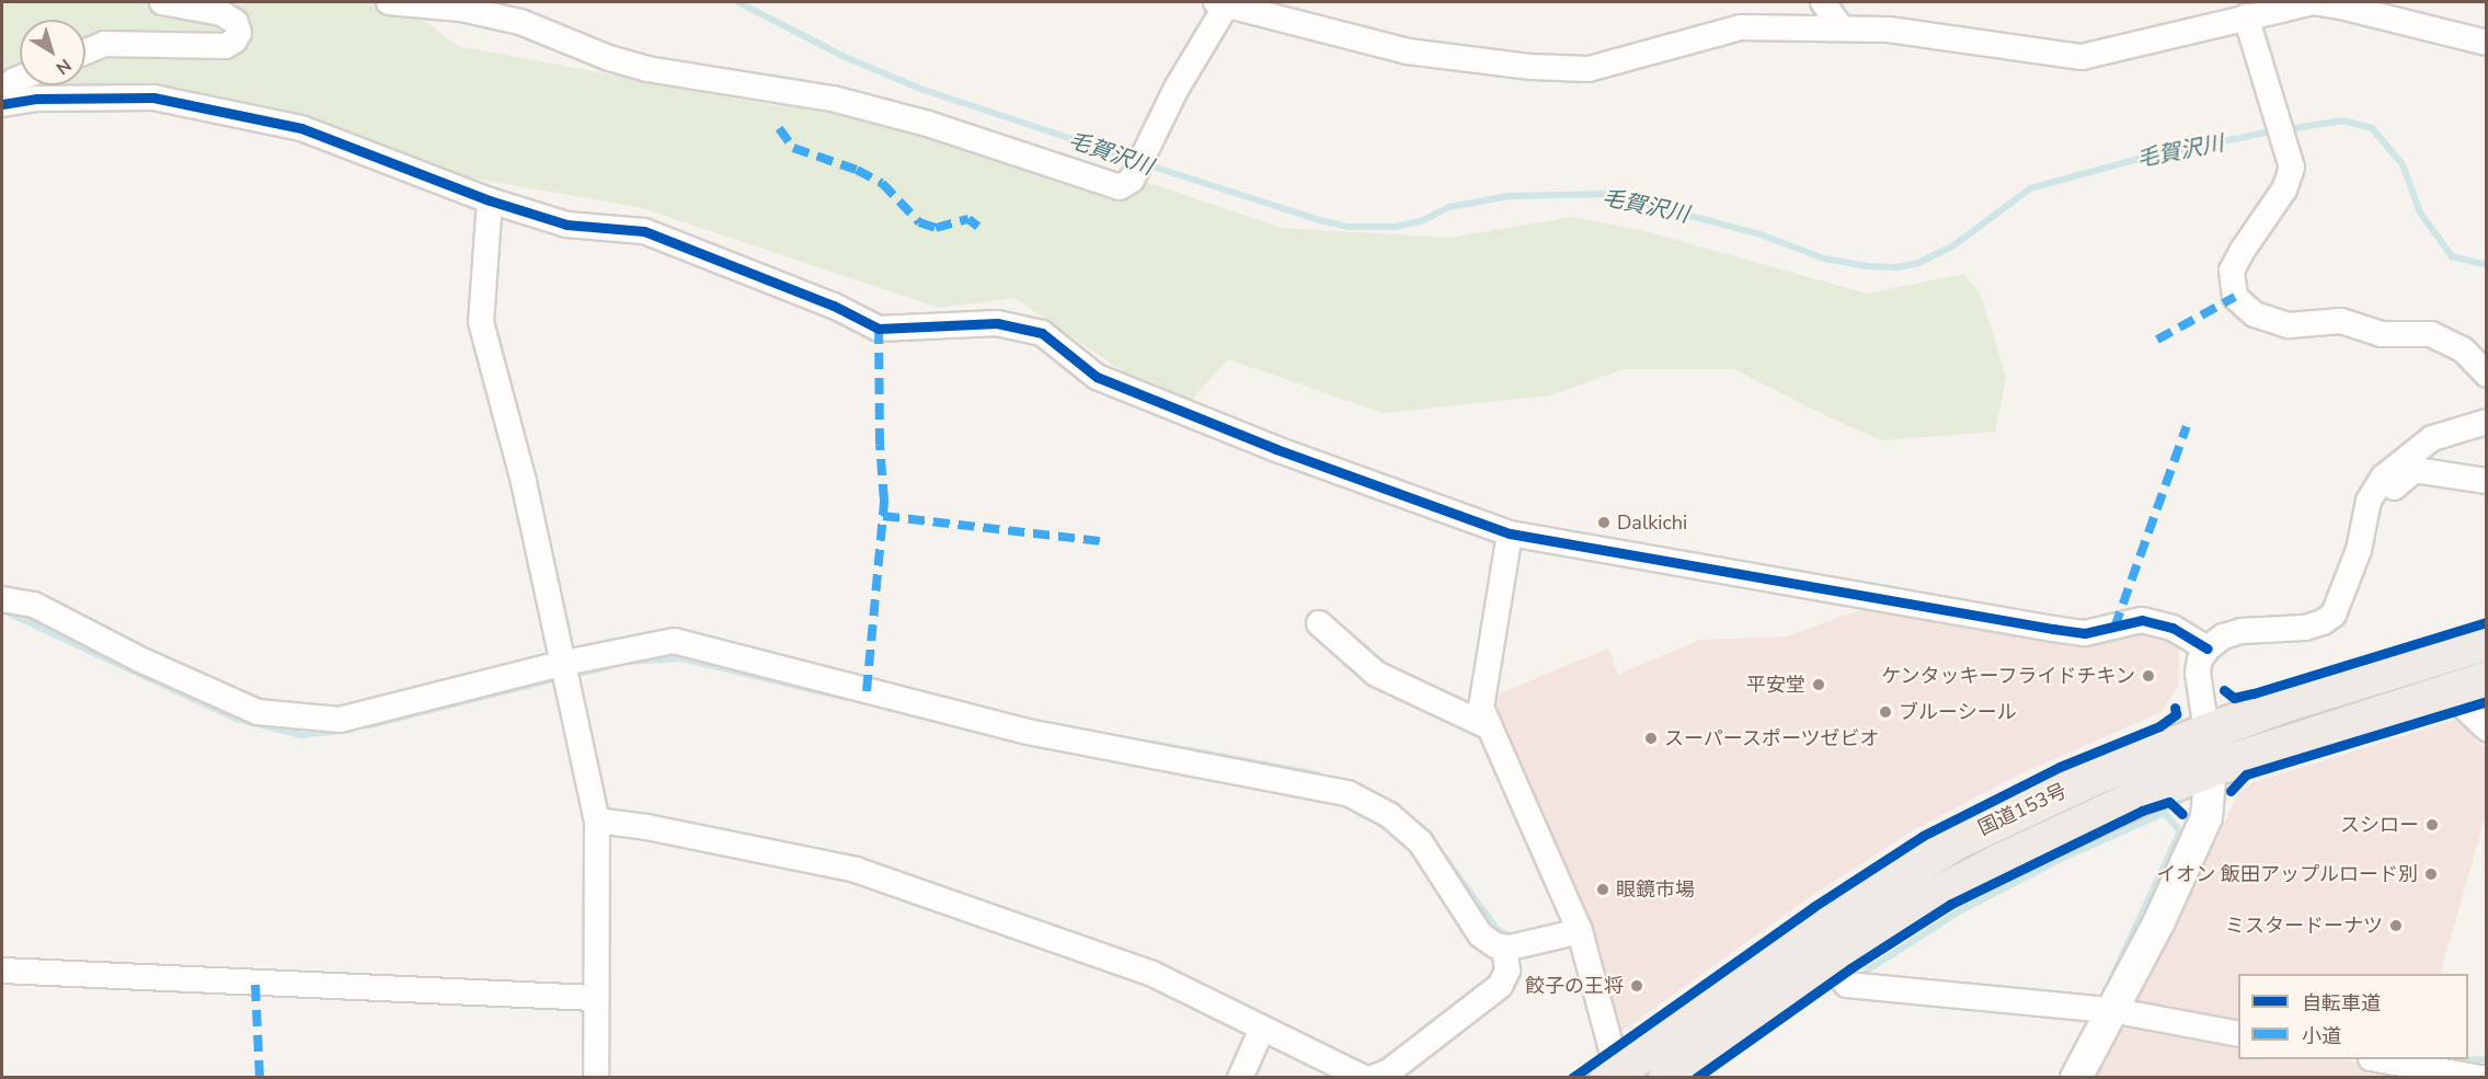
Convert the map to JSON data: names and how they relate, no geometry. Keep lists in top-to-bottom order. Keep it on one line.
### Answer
{"streets":{"highway":["国道153号"]},"water":["毛賀沢川"],"places":["Dalkichi","ケンタッキーフライドチキン","平安堂","ブルーシール","スーパースポーツゼビオ","スシロー","イオン 飯田アップルロード別","眼鏡市場","ミスタードーナツ","餃子の王将"],"legend":["自転車道","小道"],"north":"bottom right"}
